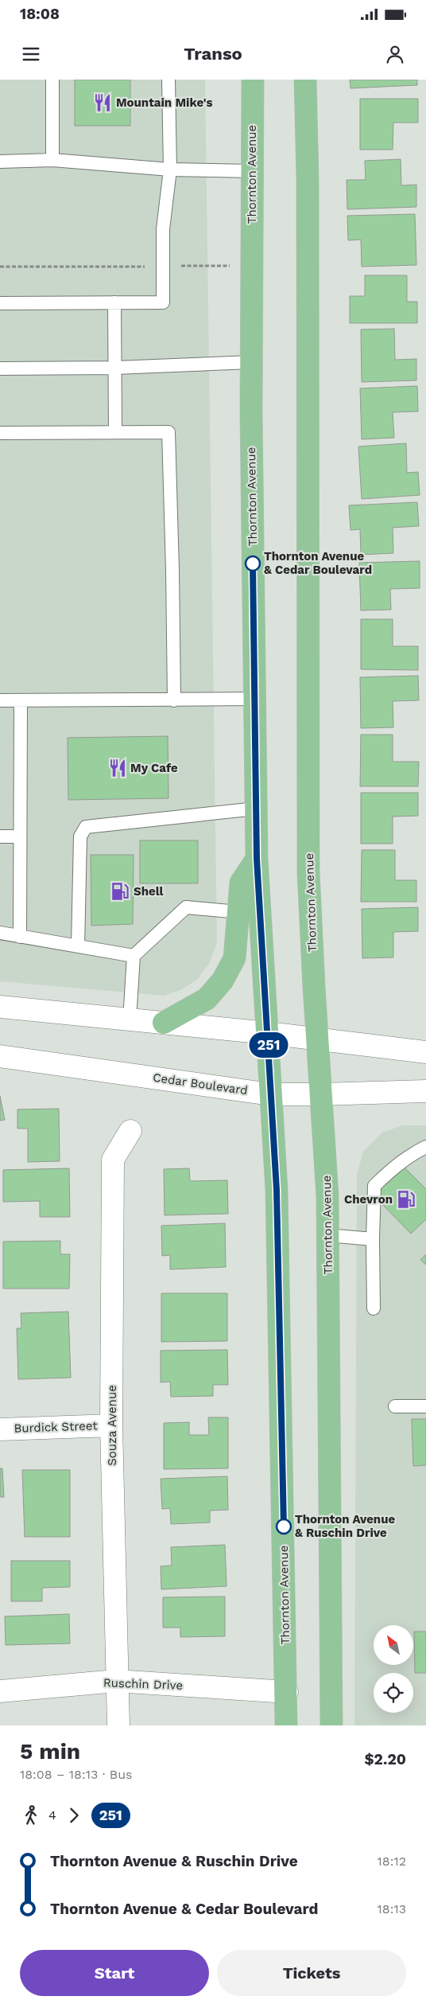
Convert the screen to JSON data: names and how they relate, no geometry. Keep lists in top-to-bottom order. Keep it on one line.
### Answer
{"streets":{"main road":["Thornton Avenue"],"street":["Cedar Boulevard","Souza Avenue","Burdick Street","Ruschin Drive"]},"crossings":[["Thornton Avenue","Cedar Boulevard"],["Thornton Avenue","Ruschin Drive"],["Souza Avenue","Burdick Street"],["Souza Avenue","Ruschin Drive"]],"places":{"restaurant":["Mountain Mike's","My Cafe"],"other":["Thornton Avenue & Cedar Boulevard","Thornton Avenue & Ruschin Drive"],"fuel station":["Shell","Chevron"]},"lines":["bus line 251"],"north":"top left","page":{"status":"18:08","header":"Transo","on_map":"251","heading":["5 min","18:08 – 18:13 · Bus","$2.20"],"legs":["4","251"],"list":[{"name":"Thornton Avenue & Ruschin Drive","value":"18:12"},{"name":"Thornton Avenue & Cedar Boulevard","value":"18:13"}],"buttons":["Start","Tickets"]}}
